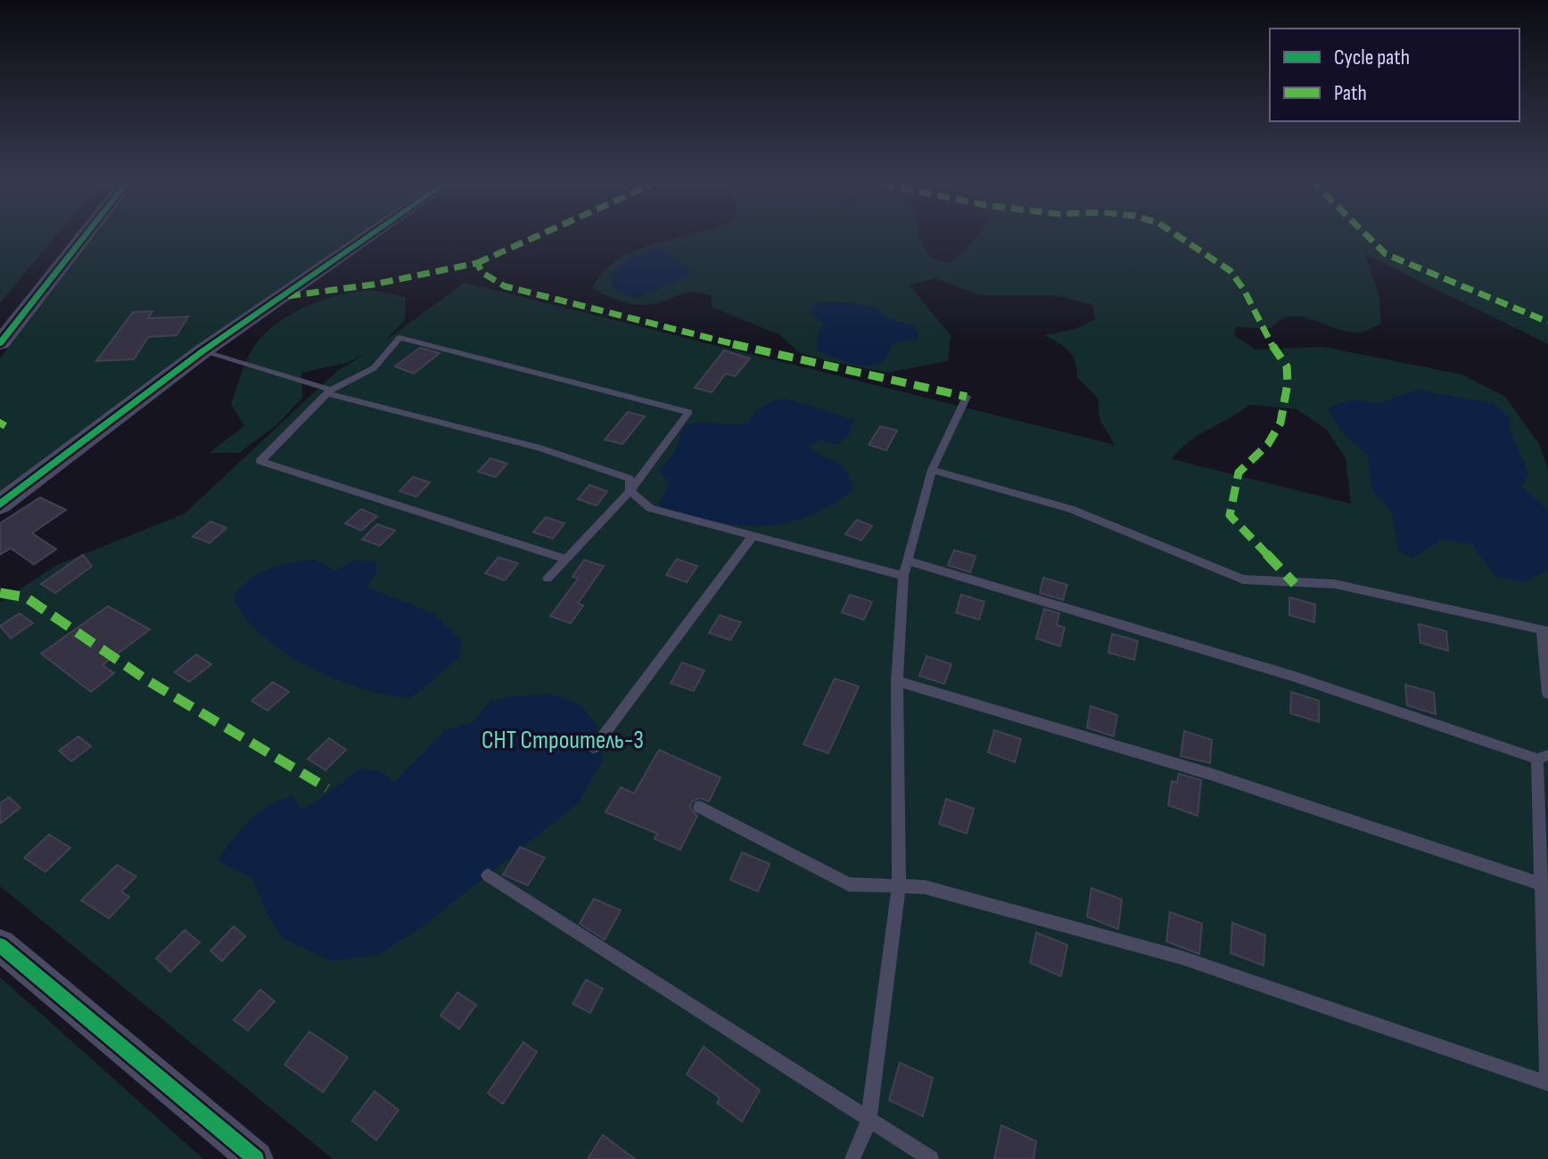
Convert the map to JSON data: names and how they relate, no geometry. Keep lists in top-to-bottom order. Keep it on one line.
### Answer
{"parks":["СНТ Строитель-3"],"legend":["Cycle path","Path"]}
